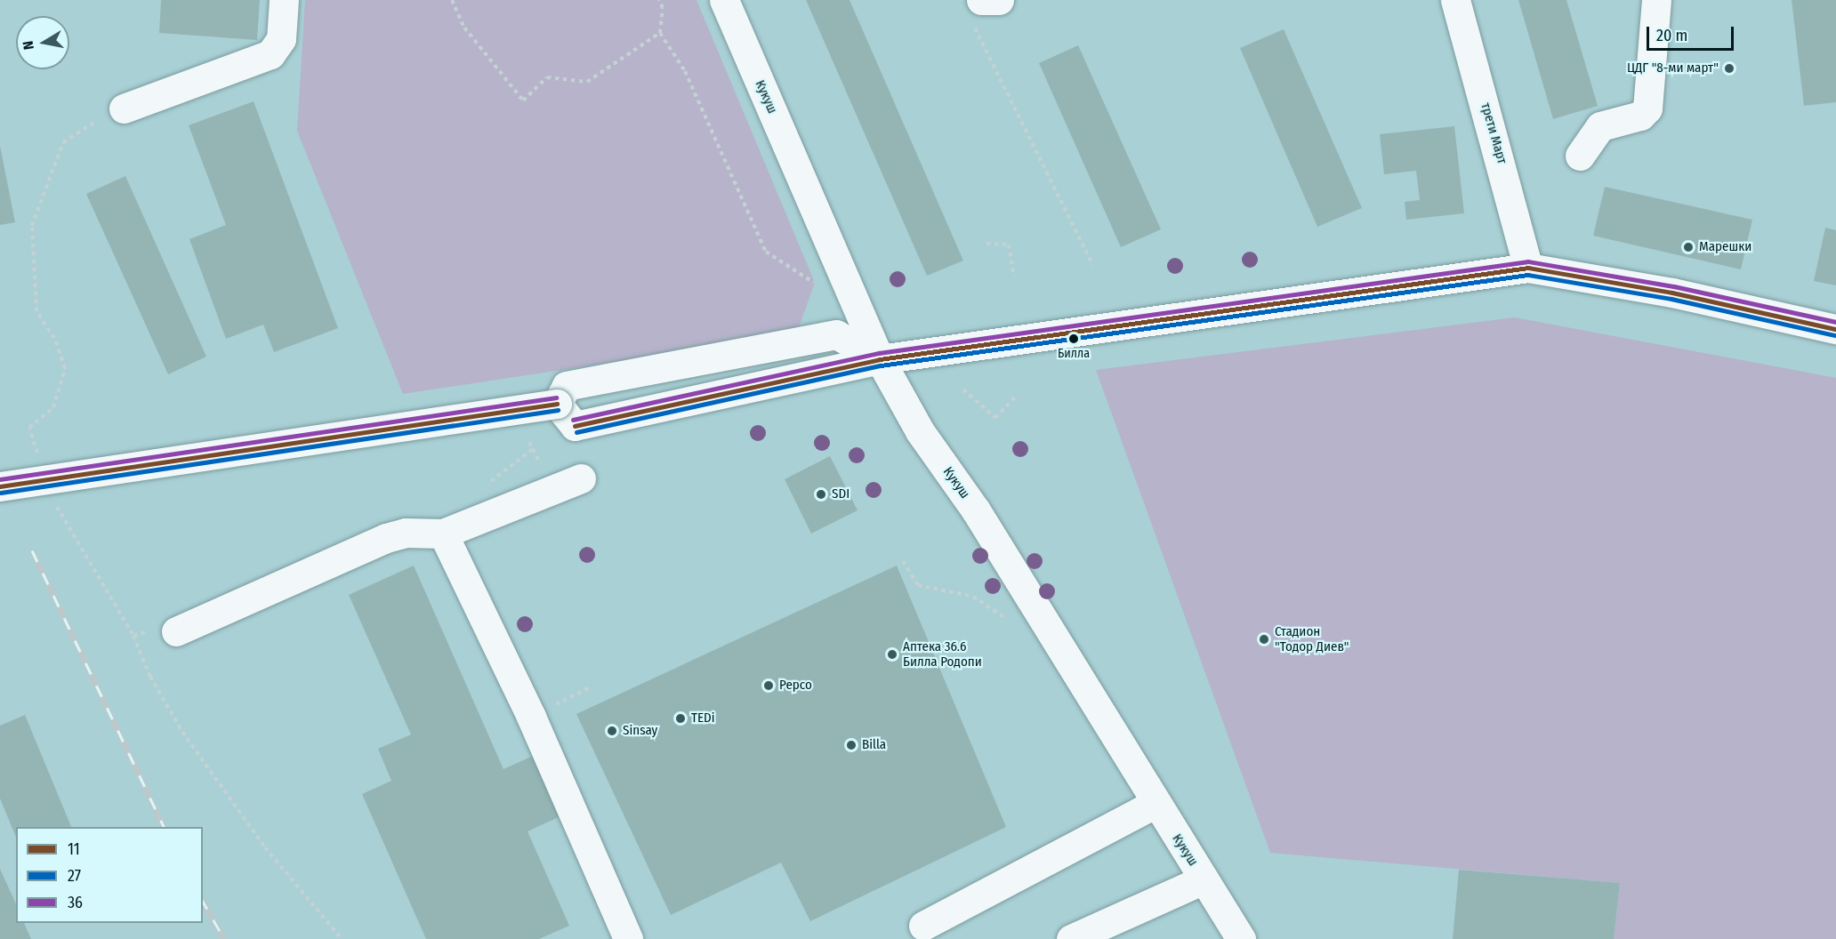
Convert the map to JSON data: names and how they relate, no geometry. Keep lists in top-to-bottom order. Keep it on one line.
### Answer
{"streets":{"street":["Кукуш","трети Март"]},"places":["ЦДГ \"8-ми март\"","Марешки","Билла","SDI","Стадион \"Тодор Диев\"","Аптека 36.6 Билла Родопи","Pepco","TEDi","Sinsay","Billa"],"lines":["transit line 36","transit line 11","transit line 27"],"legend":["11","27","36"],"scale_bar":"20 m","north":"left"}
